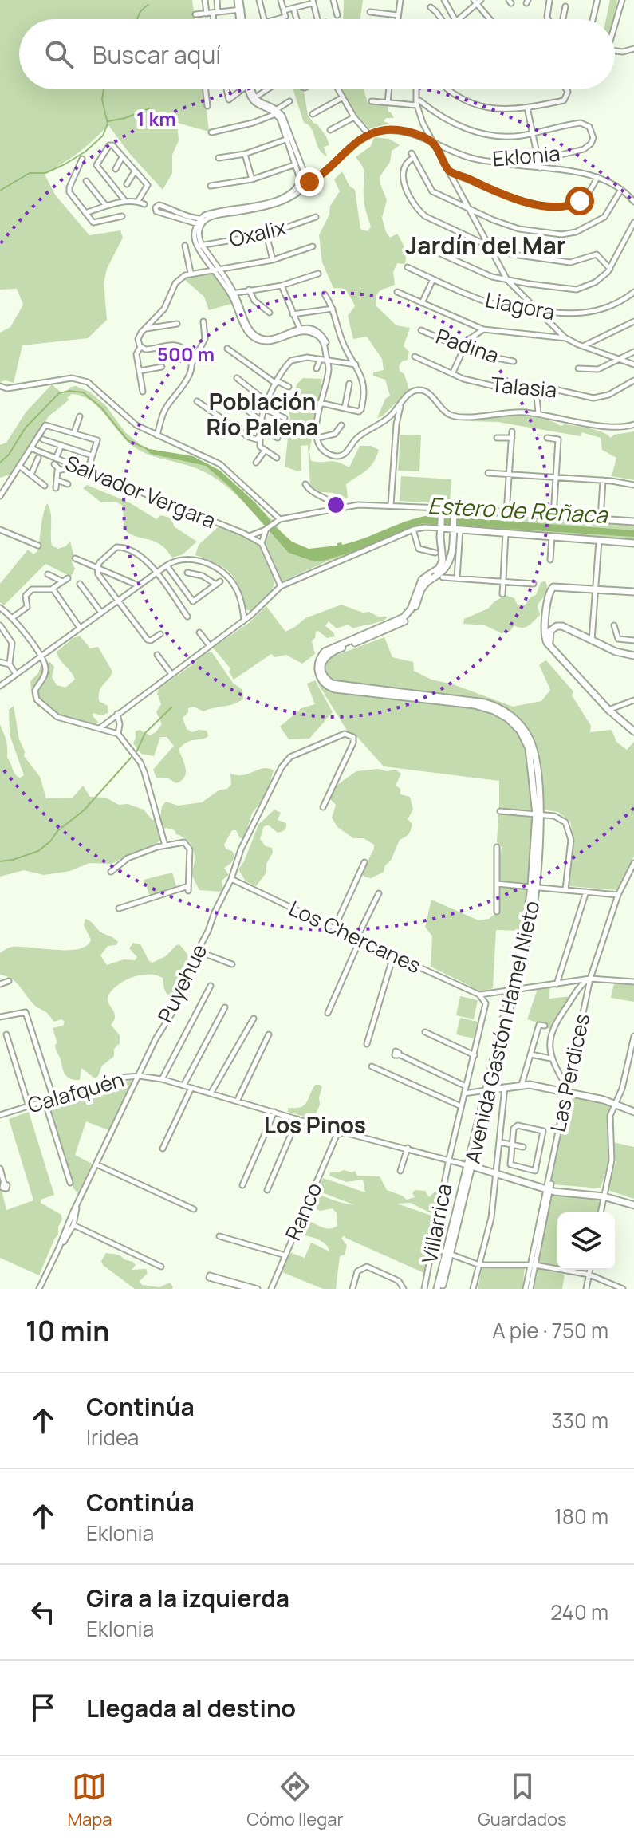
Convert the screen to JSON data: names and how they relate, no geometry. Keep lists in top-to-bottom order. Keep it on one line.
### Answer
{"streets":{"main road":["Avenida Gastón Hamel Nieto"],"street":["Eklonia","Oxalix","Liagora","Padina","Talasia","Salvador Vergara","Los Chercanes","Puyehue","Las Perdices","Calafquén","Ranco","Villarrica"]},"crossings":[["Los Chercanes","Puyehue"],["Puyehue","Calafquén"],["Avenida Gastón Hamel Nieto","Calafquén"],["Calafquén","Ranco"],["Calafquén","Villarrica"]],"districts":["Jardín del Mar","Población Río Palena","Los Pinos"],"water":["Estero de Reñaca"],"page":{"search":"Buscar aquí","heading":["10 min","A pie · 750 m"],"list":[["Continúa","Iridea","330 m"],["Continúa","Eklonia","180 m"],["Gira a la izquierda","Eklonia","240 m"],"Llegada al destino"],"nav":["Mapa","Cómo llegar","Guardados"]},"rings":["1 km","500 m"]}
